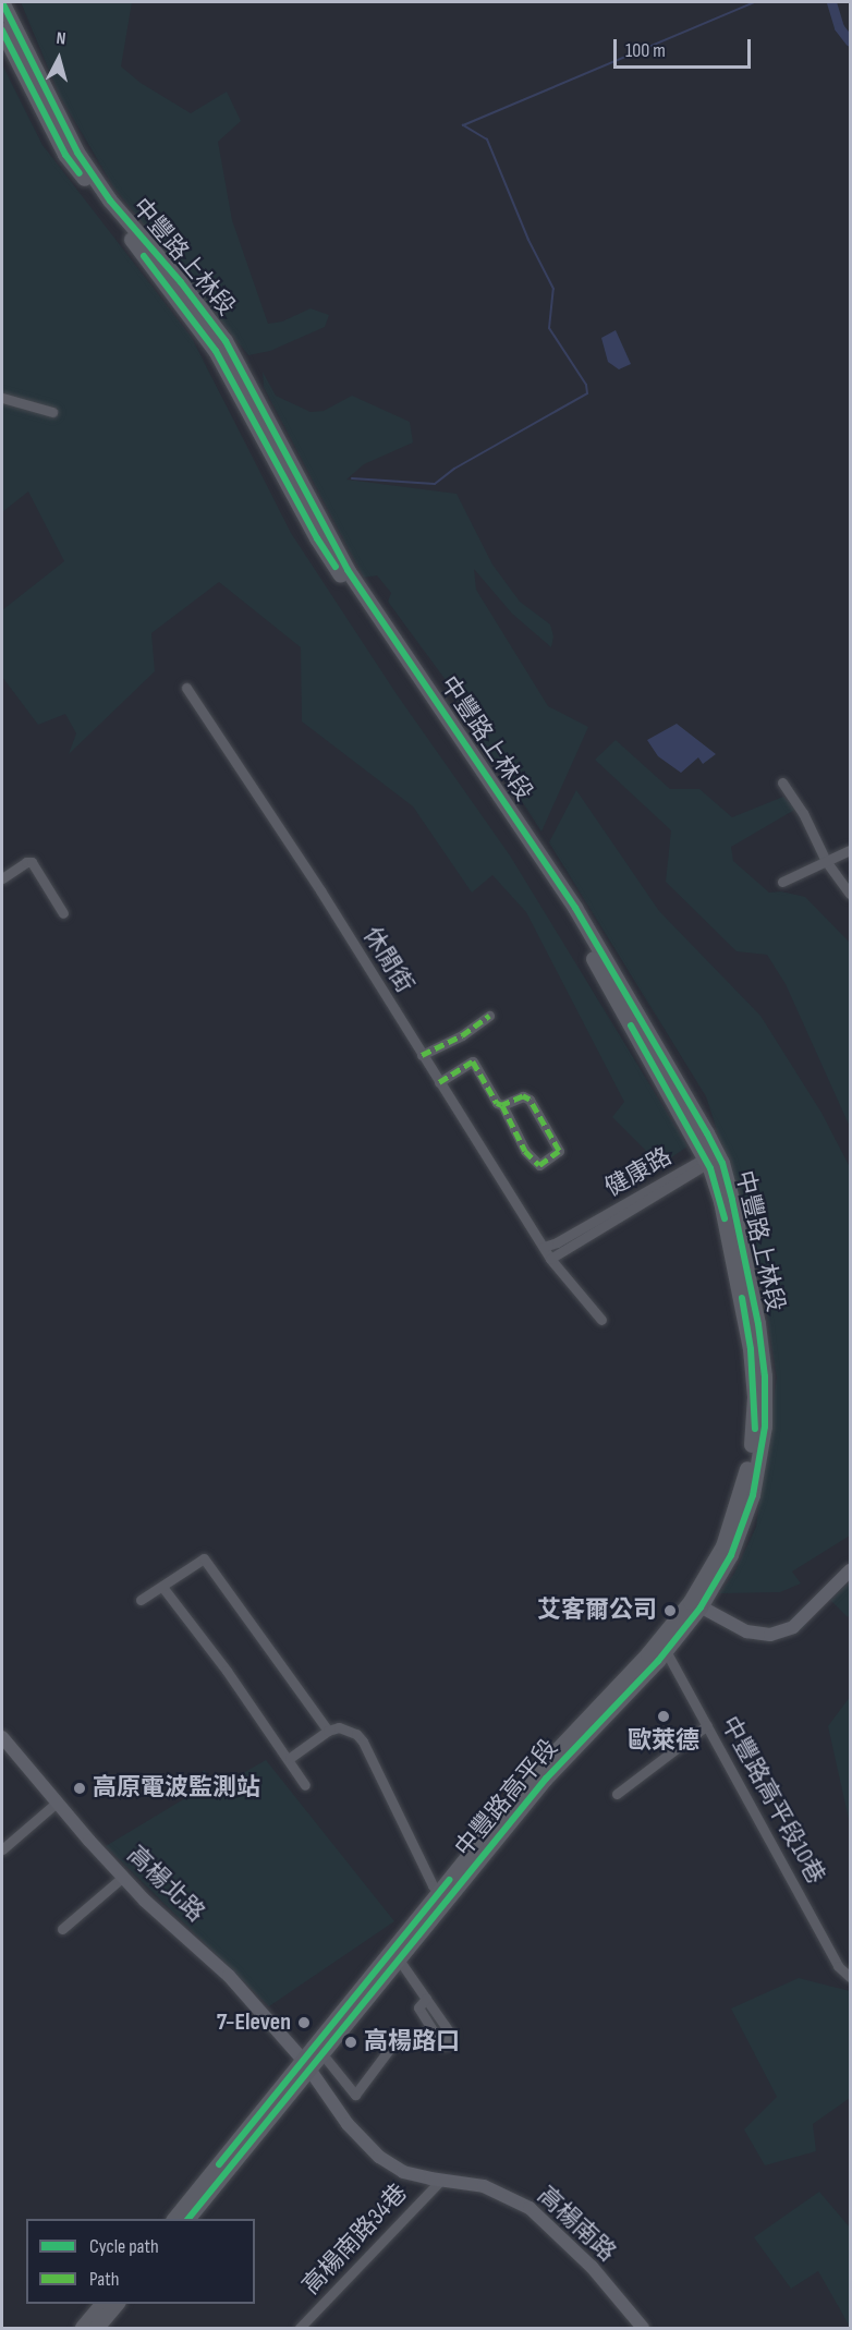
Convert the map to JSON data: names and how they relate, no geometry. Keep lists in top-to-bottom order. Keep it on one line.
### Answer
{"streets":{"main road":["中豐路上林段","中豐路高平段"],"street":["休閒街","健康路","中豐路高平段10巷","高楊北路","高楊南路","高楊南路34巷"]},"crossings":[["中豐路上林段","健康路"],["中豐路上林段","中豐路高平段"],["休閒街","健康路"],["中豐路高平段","中豐路高平段10巷"],["中豐路高平段","高楊北路"],["中豐路高平段","高楊南路"],["高楊北路","高楊南路"],["高楊南路","高楊南路34巷"]],"places":["艾客爾公司","歐萊德","高原電波監測站","7-Eleven","高楊路口"],"legend":["Cycle path","Path"],"scale_bar":"100 m","north":"top"}
